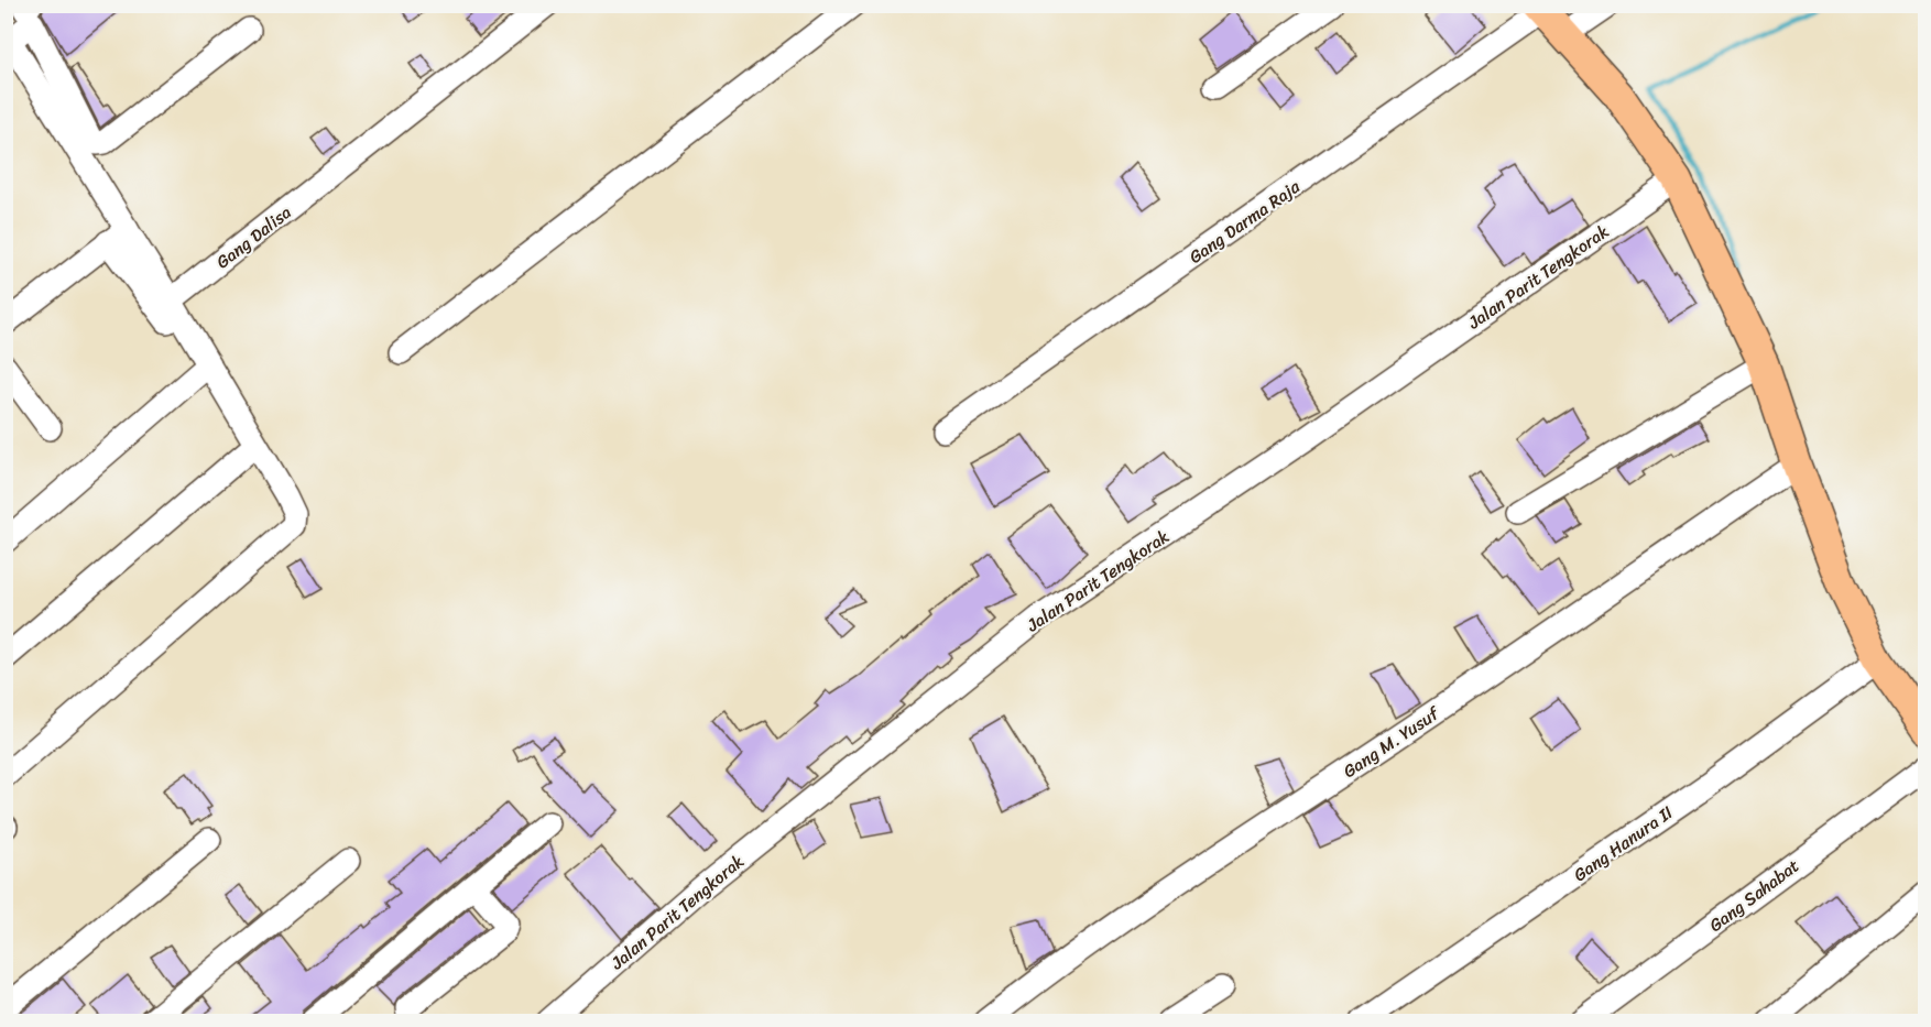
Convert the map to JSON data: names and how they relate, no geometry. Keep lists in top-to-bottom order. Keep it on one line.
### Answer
{"streets":{"street":["Gang Darma Raja","Gang Dalisa","Jalan Parit Tengkorak","Gang M. Yusuf","Gang Hanura II","Gang Sahabat"]}}
